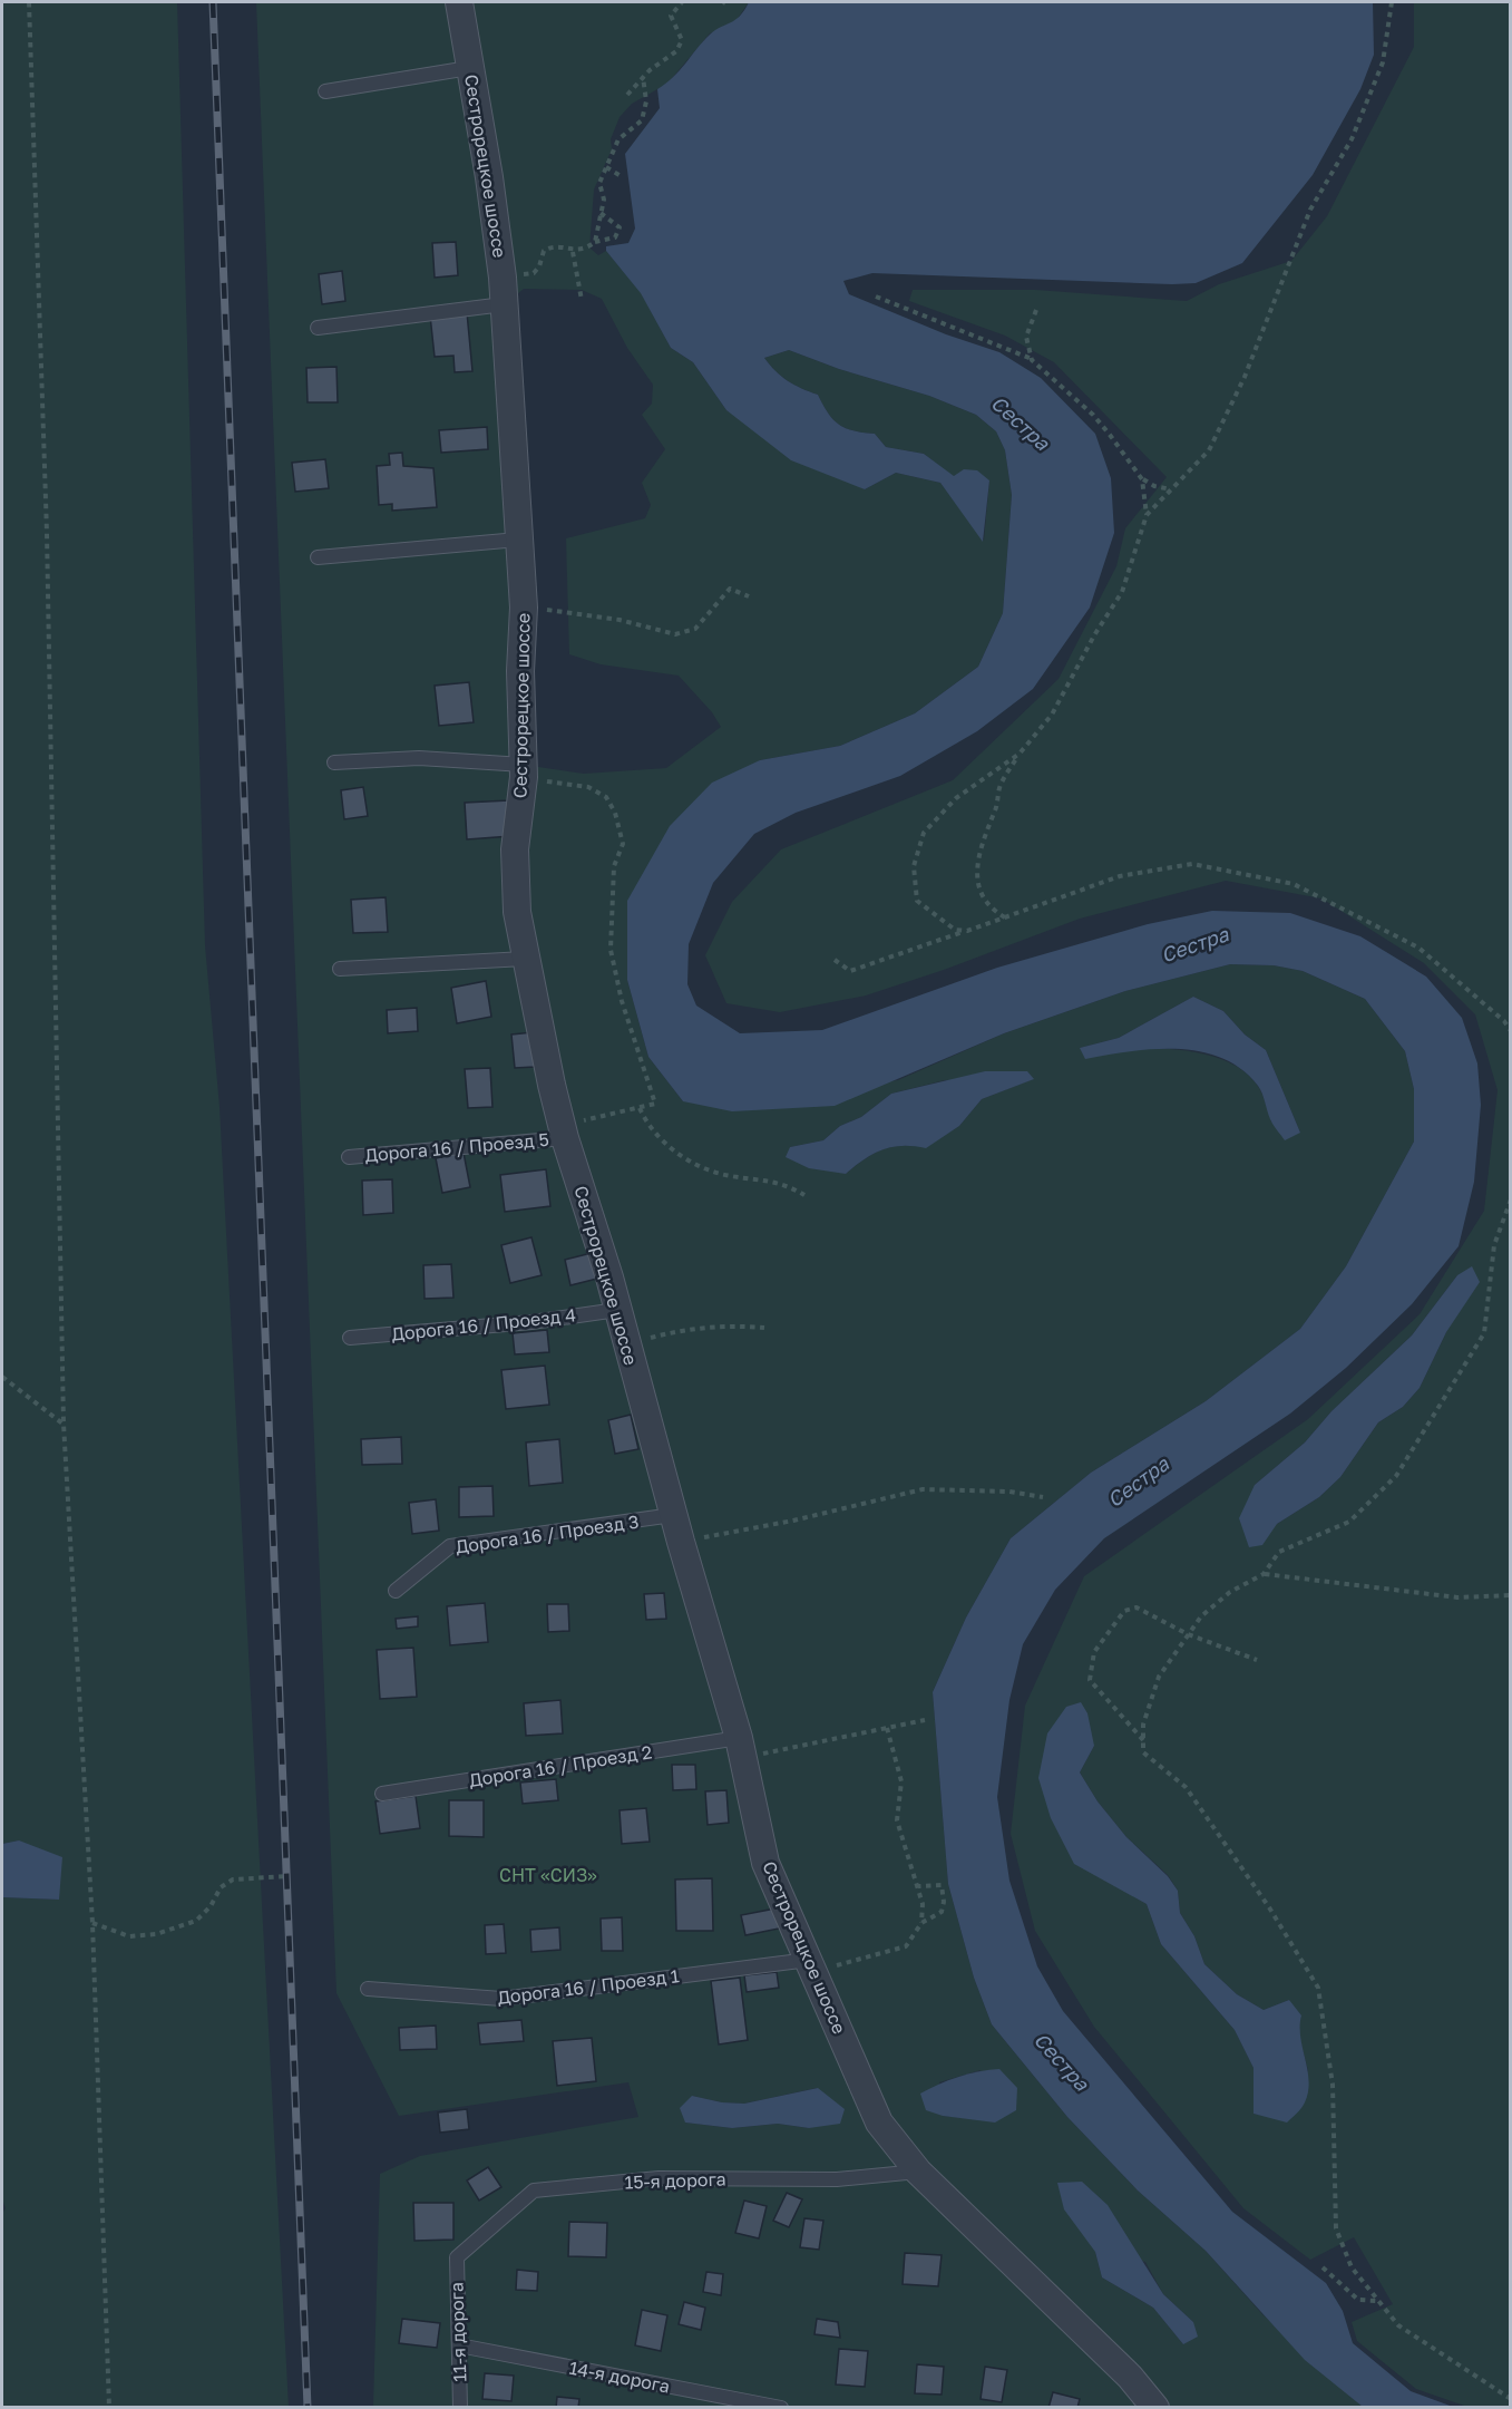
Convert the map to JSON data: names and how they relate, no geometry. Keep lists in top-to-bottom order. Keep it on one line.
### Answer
{"streets":{"street":["Сестрорецкое шоссе"],"lane":["Дорога 16 / Проезд 5","Дорога 16 / Проезд 4","Дорога 16 / Проезд 3","Дорога 16 / Проезд 2","Дорога 16 / Проезд 1","15-я дорога","11-я дорога","14-я дорога"]},"crossings":[["Сестрорецкое шоссе","Дорога 16 / Проезд 5"],["Сестрорецкое шоссе","Дорога 16 / Проезд 4"],["Сестрорецкое шоссе","Дорога 16 / Проезд 3"],["Сестрорецкое шоссе","Дорога 16 / Проезд 2"],["Сестрорецкое шоссе","Дорога 16 / Проезд 1"],["Сестрорецкое шоссе","15-я дорога"],["15-я дорога","11-я дорога"],["11-я дорога","14-я дорога"]],"water":["Сестра"],"parks":["СНТ «СИЗ»"]}
